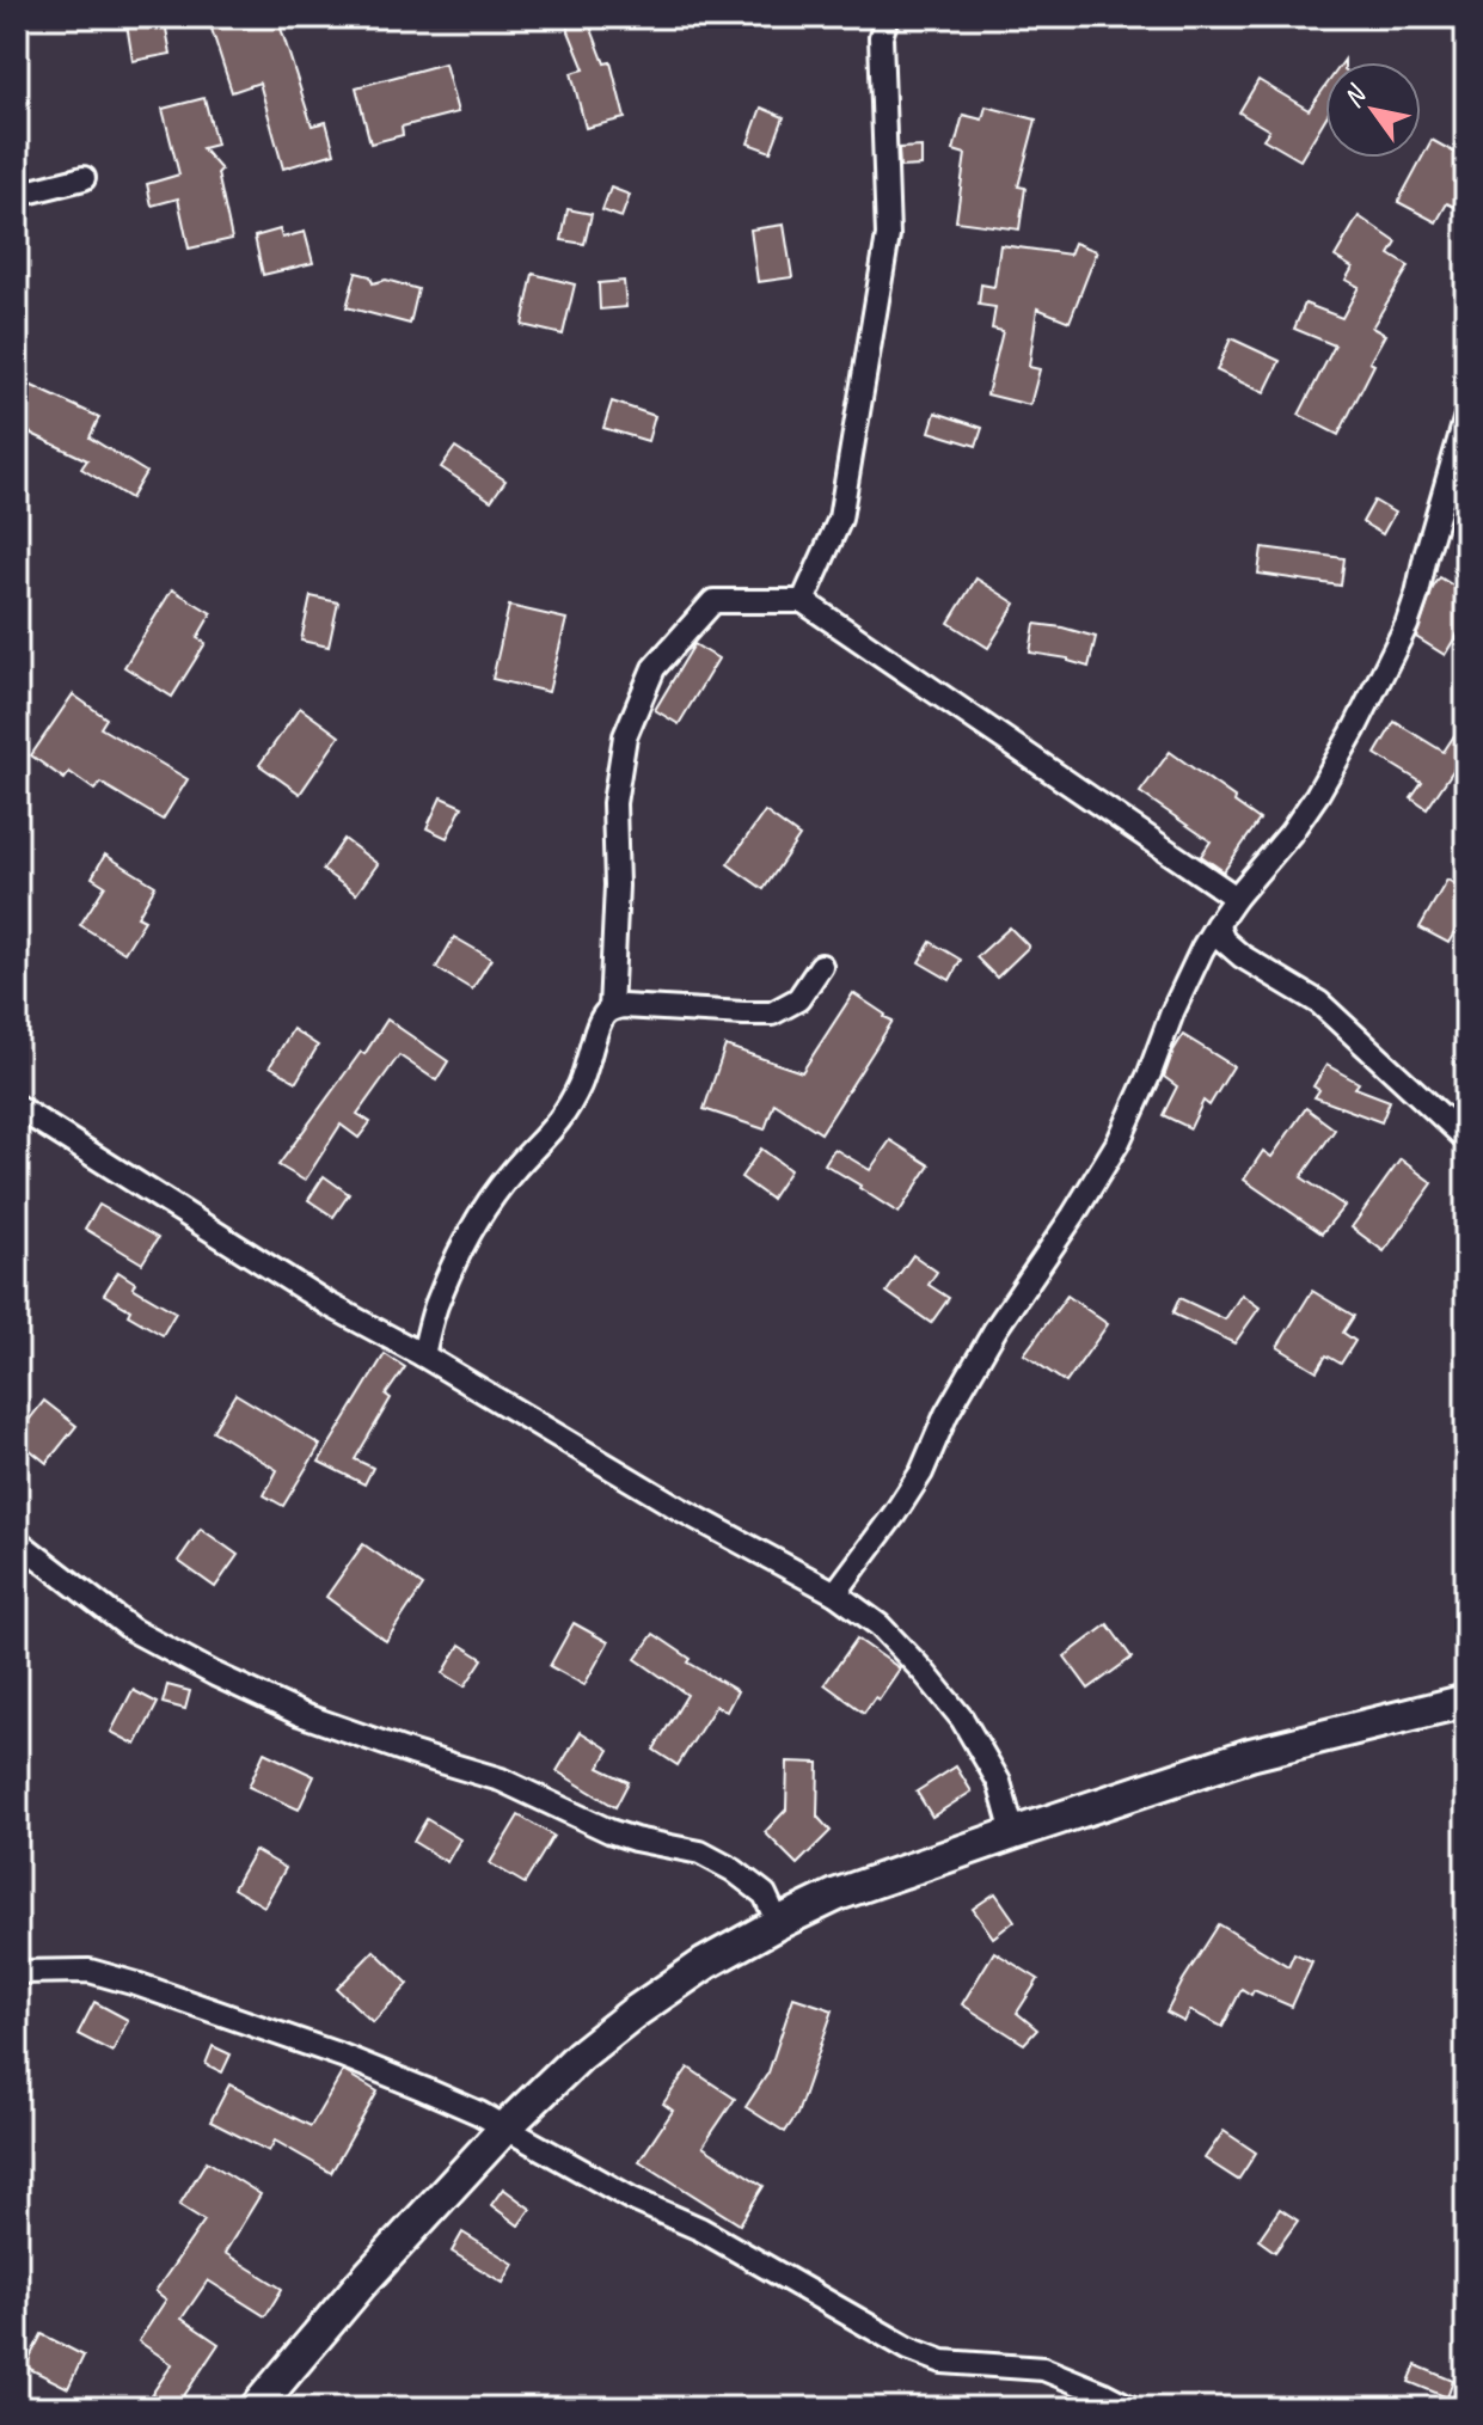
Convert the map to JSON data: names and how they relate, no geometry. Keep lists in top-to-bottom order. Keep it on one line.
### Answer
{"north":"top left"}
